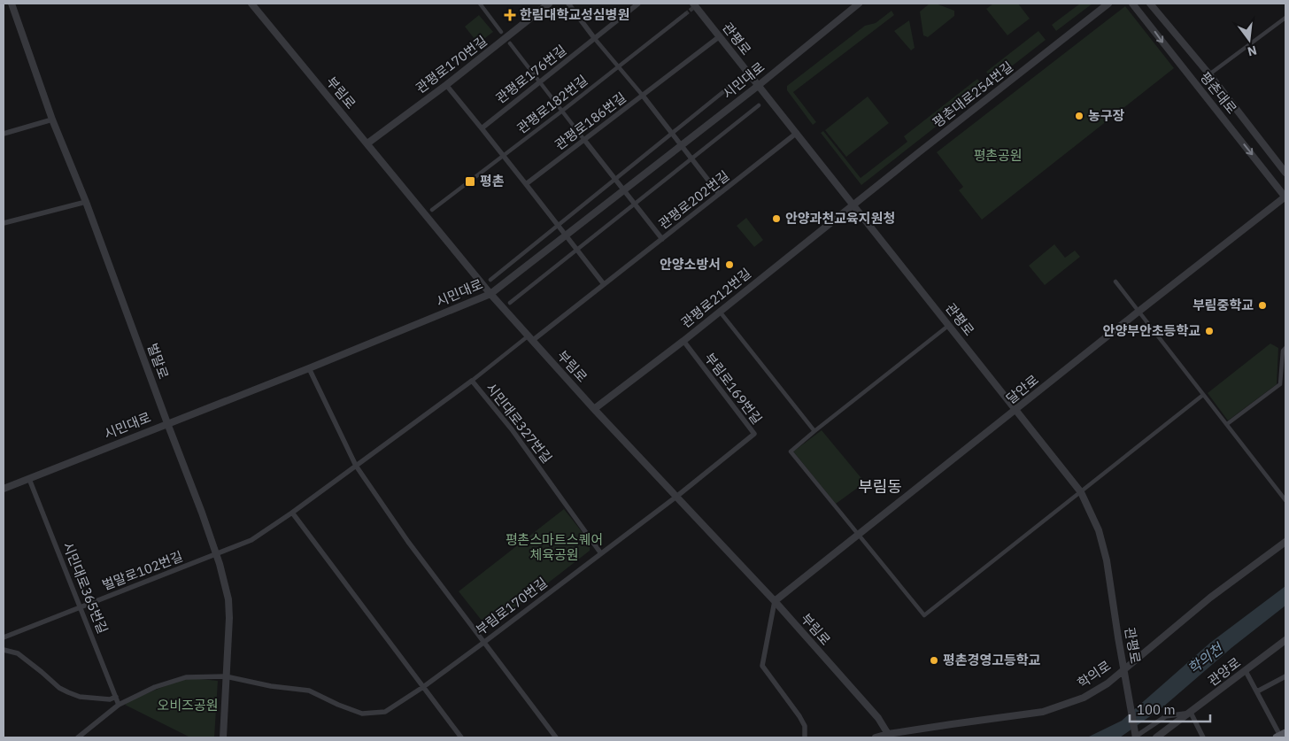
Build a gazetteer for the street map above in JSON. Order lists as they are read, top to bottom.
{
  "streets": {
    "street": [
      "관평로",
      "관평로170번길",
      "관평로176번길",
      "시민대로",
      "부림로",
      "평촌대로",
      "평촌대로254번길",
      "관평로182번길",
      "관평로186번길",
      "관평로202번길",
      "관평로212번길",
      "벌말로",
      "부림로169번길",
      "달안로",
      "시민대로327번길",
      "벌말로102번길",
      "시민대로365번길",
      "부림로170번길",
      "관양로",
      "학의로"
    ]
  },
  "crossings": [
    ["관평로", "시민대로"],
    ["관평로", "평촌대로254번길"],
    ["관평로", "관평로186번길"],
    ["관평로", "관평로202번길"],
    ["관평로", "관평로212번길"],
    ["관평로", "달안로"],
    ["관평로", "학의로"],
    ["관평로170번길", "부림로"],
    ["시민대로", "부림로"],
    ["시민대로", "벌말로"],
    ["시민대로", "시민대로365번길"],
    ["부림로", "관평로202번길"],
    ["부림로", "관평로212번길"],
    ["부림로", "부림로169번길"],
    ["부림로", "달안로"],
    ["부림로", "부림로170번길"],
    ["부림로", "학의로"],
    ["평촌대로", "달안로"],
    ["평촌대로254번길", "관평로212번길"],
    ["관평로212번길", "부림로169번길"],
    ["벌말로", "벌말로102번길"],
    ["벌말로", "부림로170번길"],
    ["부림로169번길", "부림로170번길"],
    ["시민대로327번길", "벌말로102번길"],
    ["시민대로327번길", "부림로170번길"],
    ["벌말로102번길", "시민대로365번길"],
    ["시민대로365번길", "부림로170번길"]
  ],
  "districts": ["부림동"],
  "water": ["학의천"],
  "parks": ["평촌공원", "평촌스마트스퀘어 체육공원", "오비즈공원"],
  "places": {
    "health": ["한림대학교성심병원"],
    "other": [
      "농구장",
      "안양과천교육지원청",
      "안양소방서",
      "부림중학교",
      "안양부안초등학교",
      "평촌경영고등학교"
    ],
    "transit": ["평촌"]
  },
  "scale_bar": "100 m",
  "north": "bottom"
}
